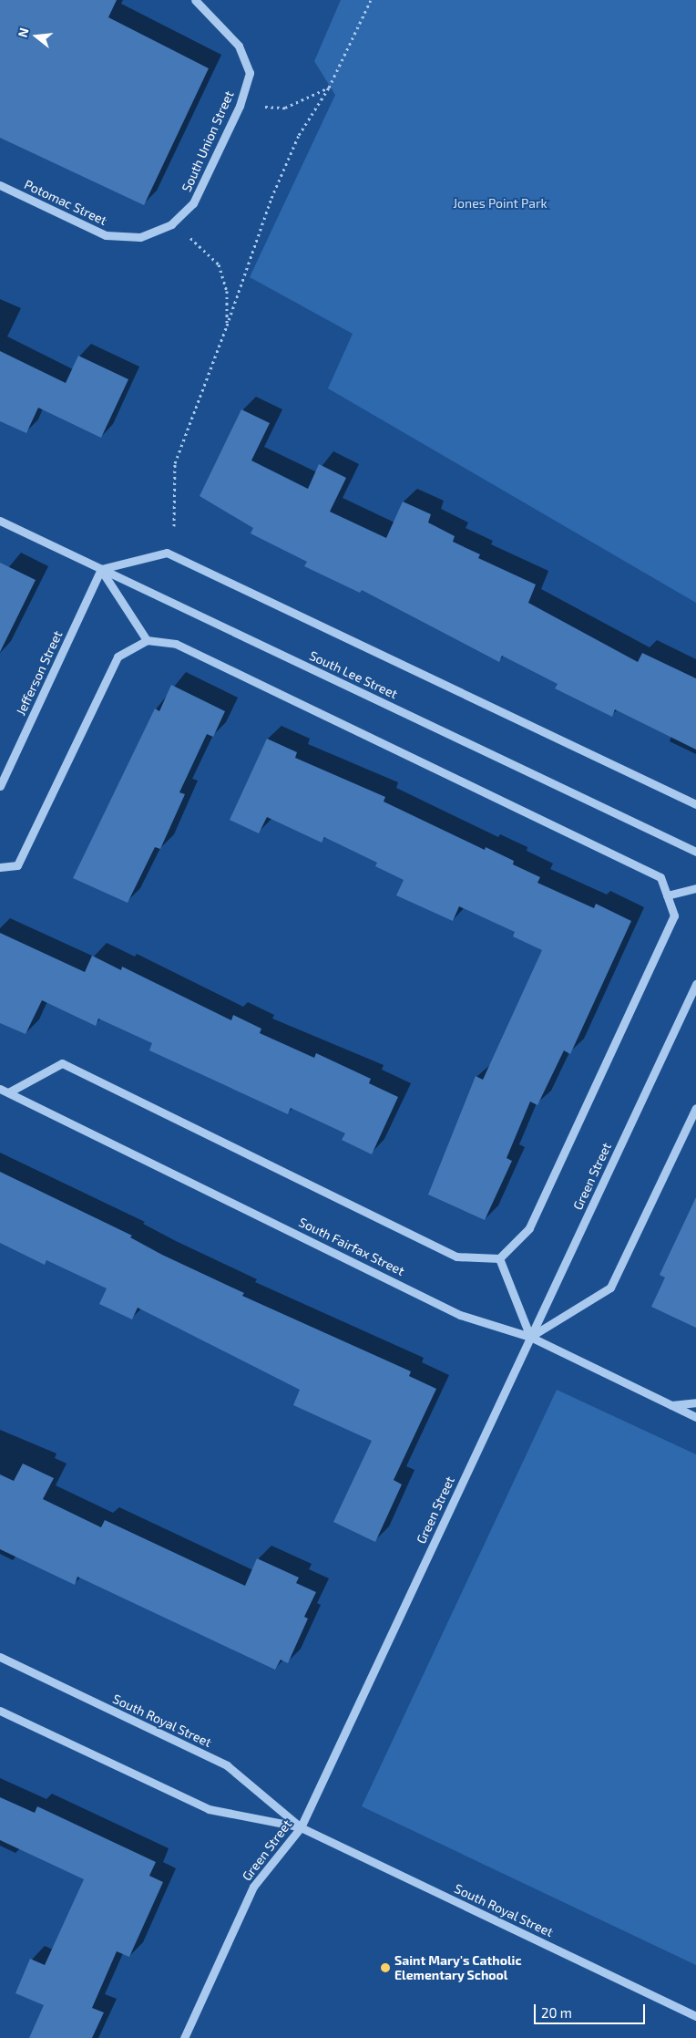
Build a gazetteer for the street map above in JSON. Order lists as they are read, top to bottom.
{
  "streets": {
    "street": [
      "South Union Street",
      "Potomac Street",
      "Jefferson Street",
      "South Lee Street",
      "Green Street",
      "South Fairfax Street",
      "South Royal Street"
    ]
  },
  "crossings": [
    ["South Union Street", "Potomac Street"],
    ["Jefferson Street", "South Lee Street"],
    ["Green Street", "South Fairfax Street"],
    ["Green Street", "South Royal Street"]
  ],
  "parks": ["Jones Point Park"],
  "places": ["Saint Mary's Catholic Elementary School"],
  "scale_bar": "20 m",
  "north": "left"
}
